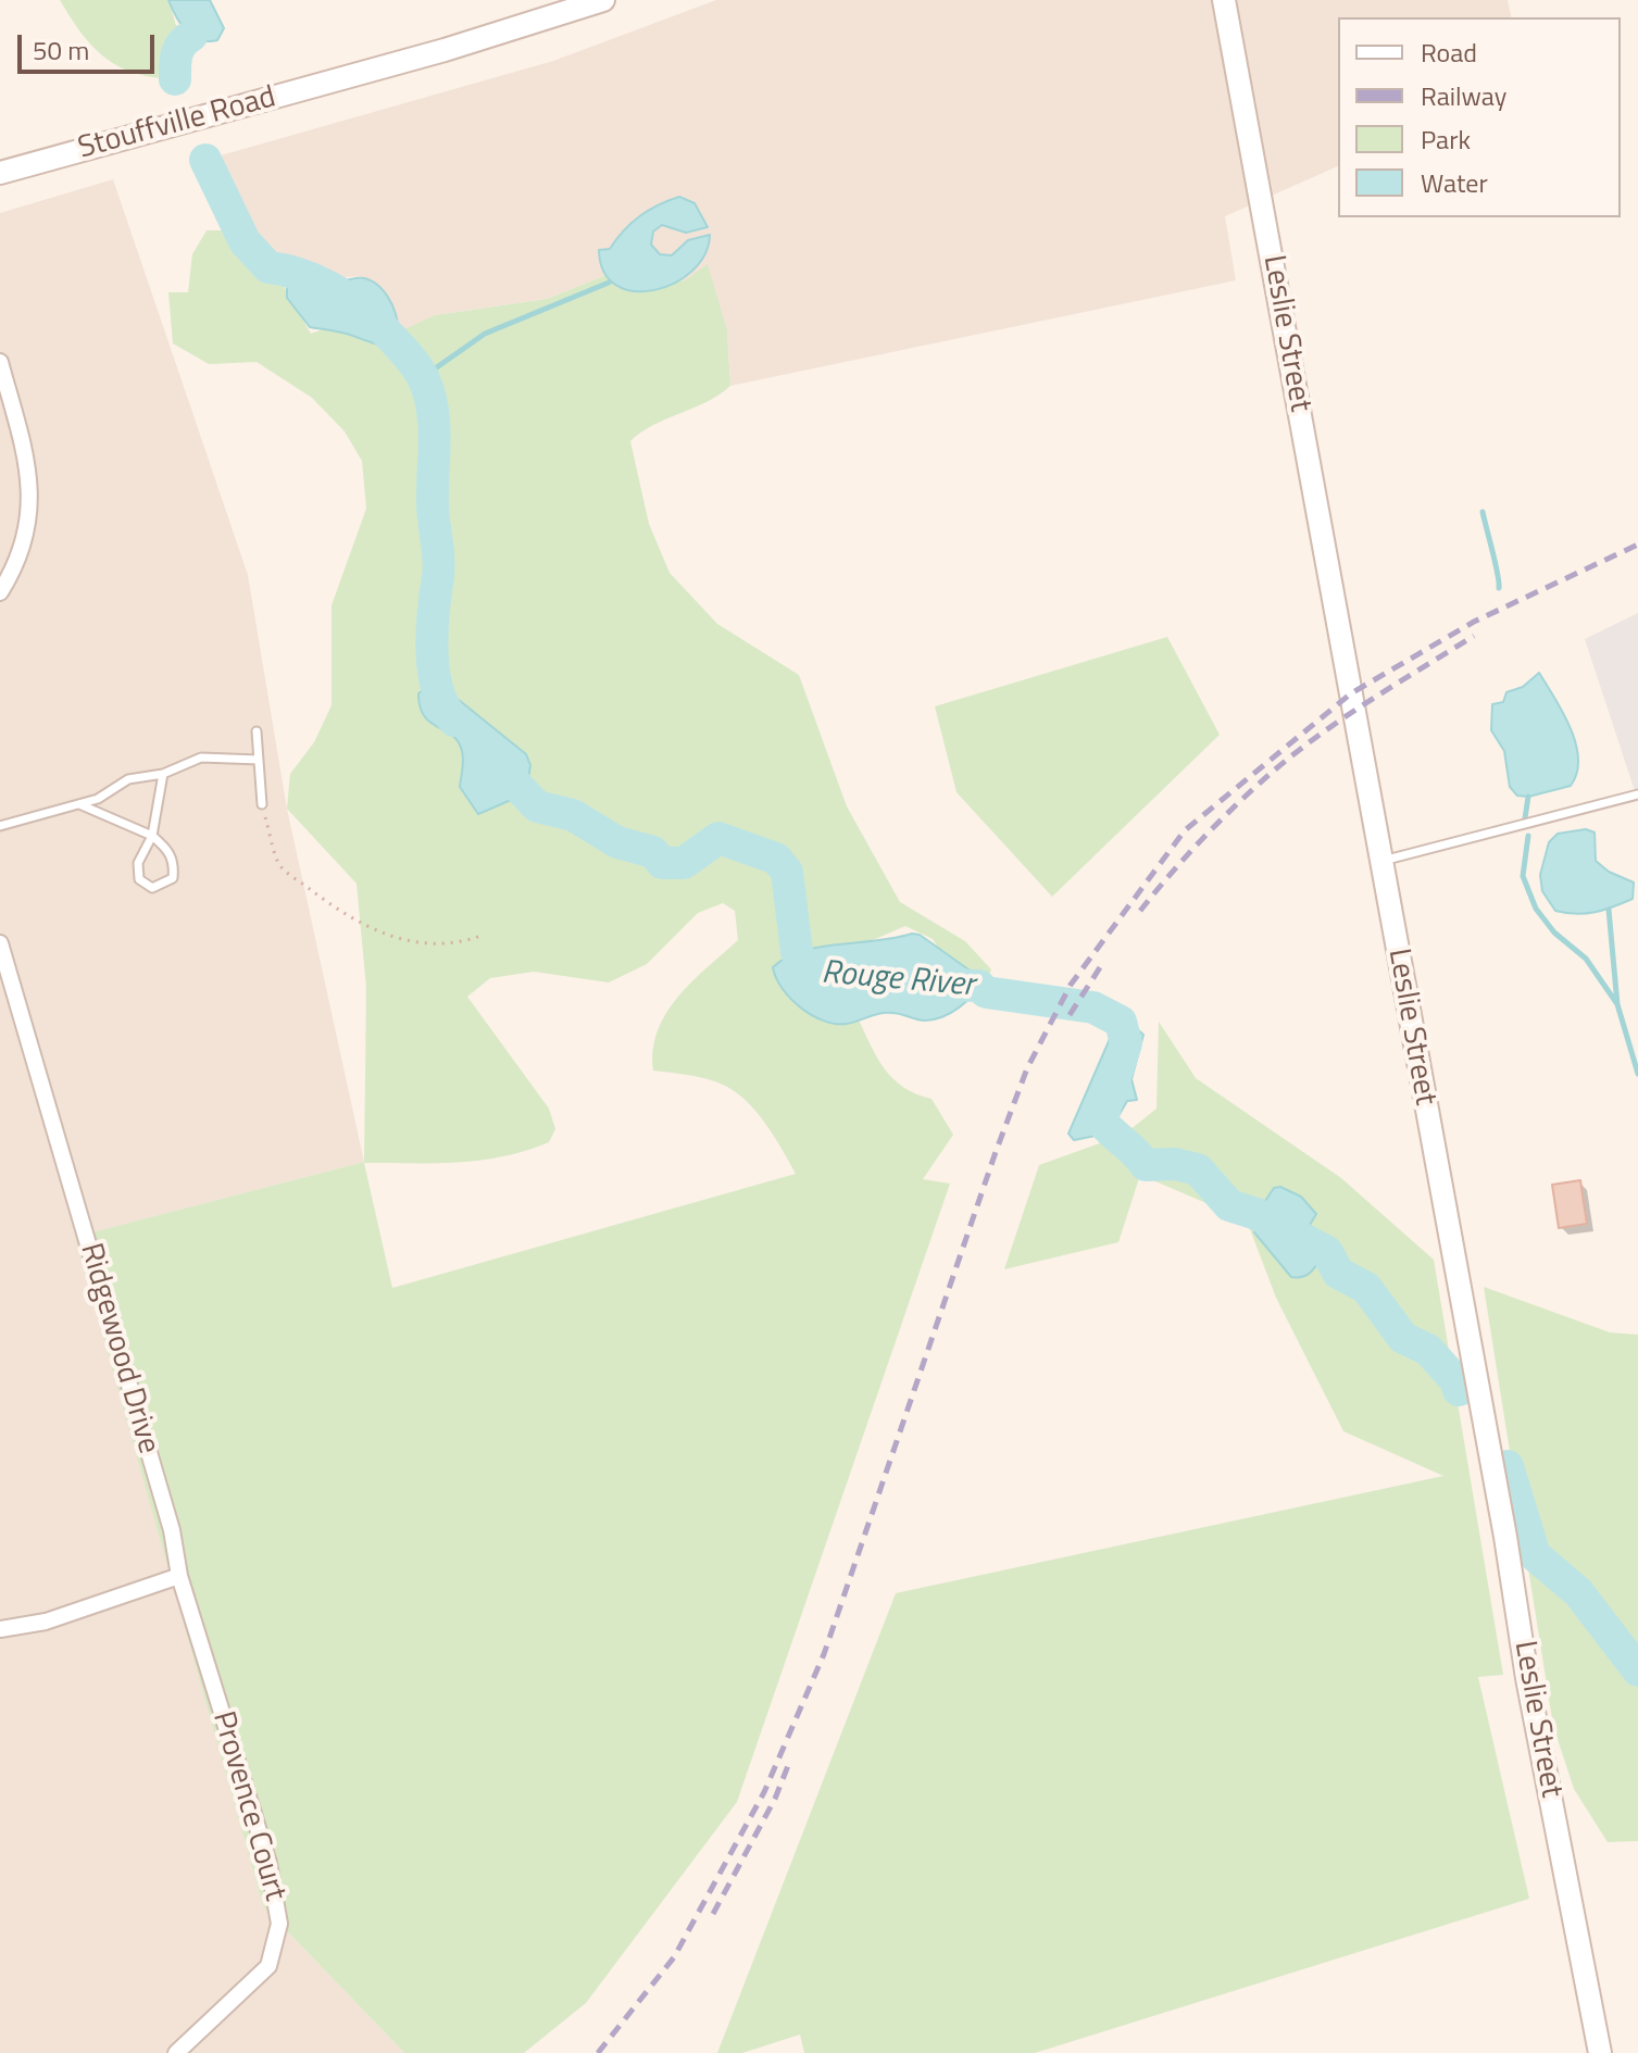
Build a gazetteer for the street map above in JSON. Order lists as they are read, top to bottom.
{
  "streets": {
    "street": [
      "Stouffville Road",
      "Leslie Street",
      "Ridgewood Drive",
      "Provence Court"
    ]
  },
  "crossings": [
    ["Ridgewood Drive", "Provence Court"]
  ],
  "water": ["Rouge River"],
  "legend": [
    "Road",
    "Railway",
    "Park",
    "Water"
  ],
  "scale_bar": "50 m"
}
